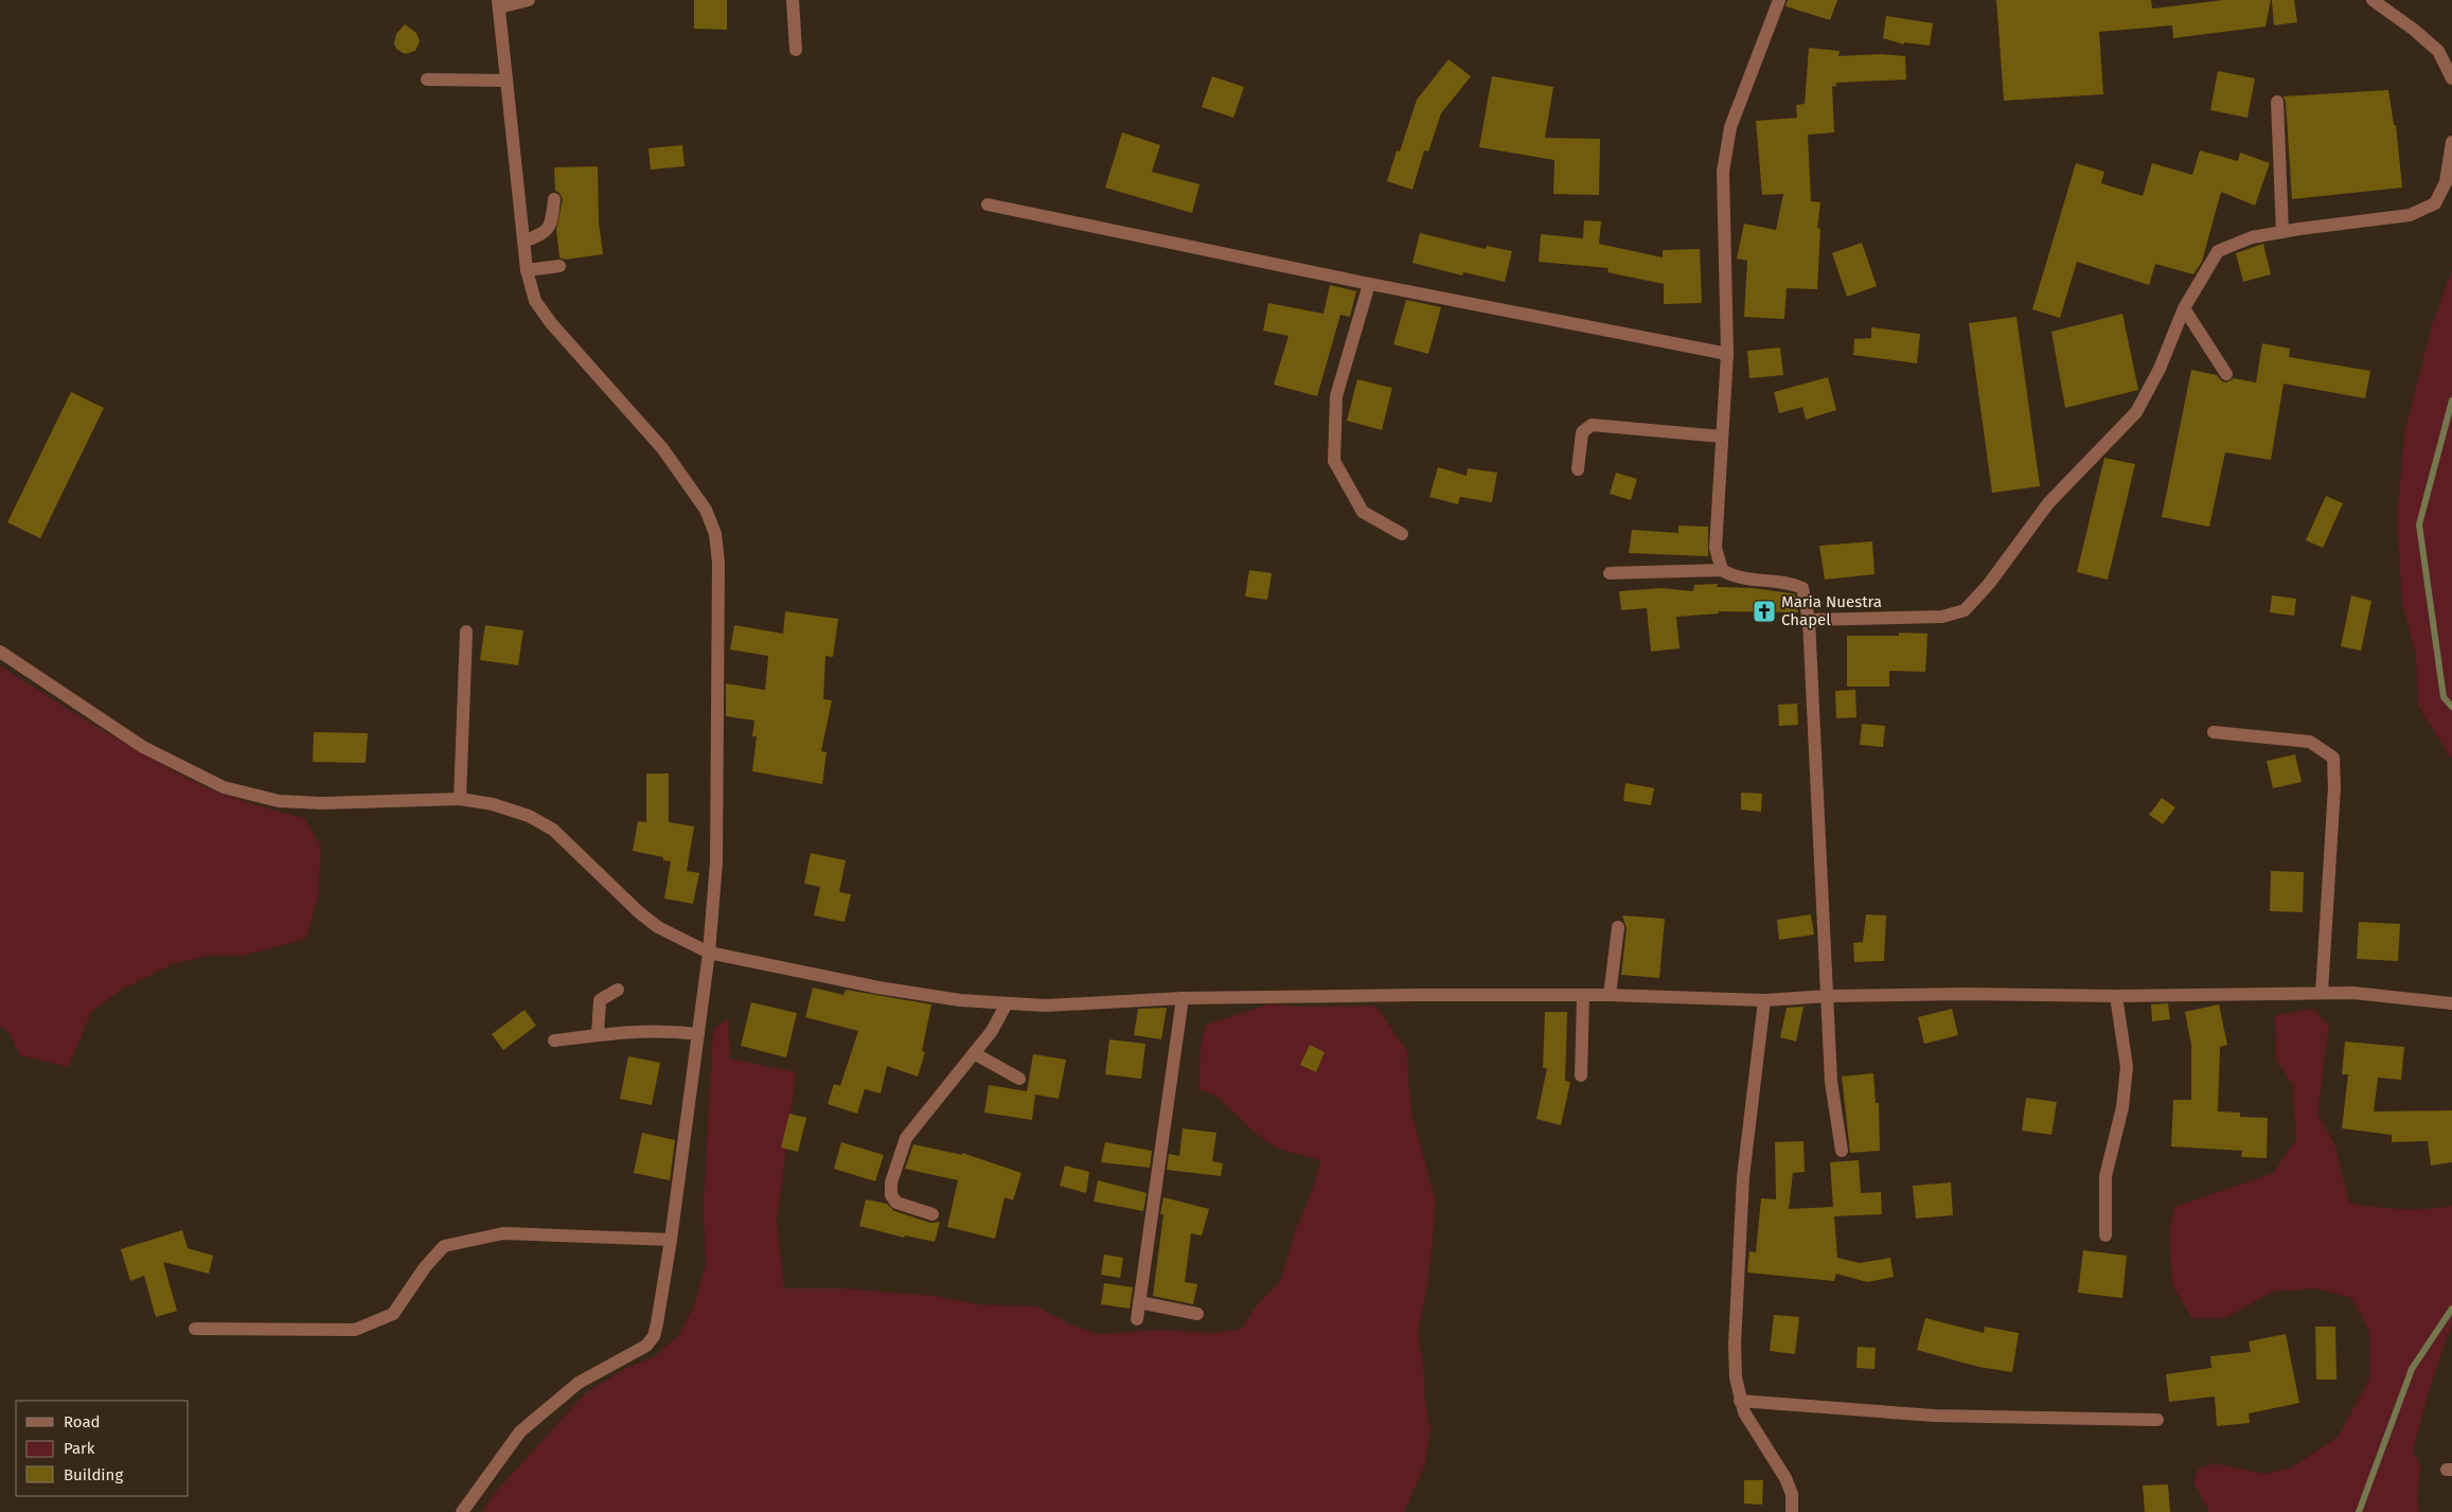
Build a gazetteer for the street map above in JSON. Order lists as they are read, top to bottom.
{
  "places": {
    "church": ["Maria Nuestra Chapel"]
  },
  "legend": ["Road", "Park", "Building"]
}
